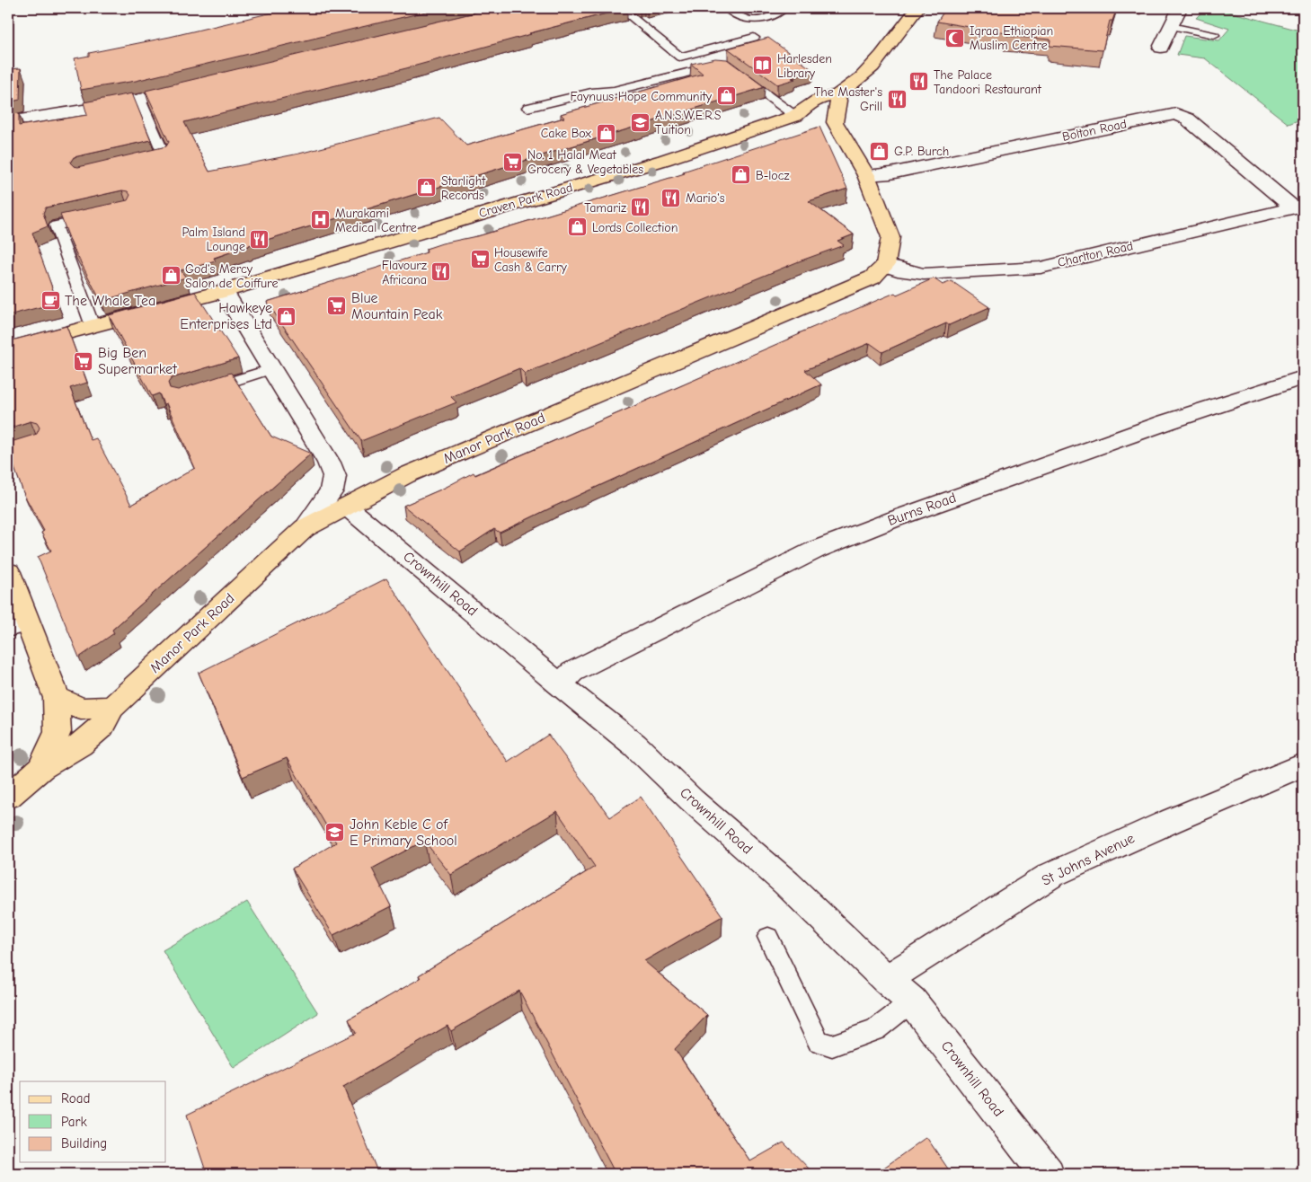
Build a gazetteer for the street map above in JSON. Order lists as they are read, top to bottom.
{
  "streets": {
    "main road": ["Craven Park Road", "Manor Park Road"],
    "street": [
      "Bolton Road",
      "Charlton Road",
      "Burns Road",
      "Crownhill Road",
      "St Johns Avenue"
    ]
  },
  "crossings": [
    ["Bolton Road", "Charlton Road"],
    ["Charlton Road", "Manor Park Road"],
    ["Manor Park Road", "Crownhill Road"],
    ["Burns Road", "Crownhill Road"],
    ["Crownhill Road", "St Johns Avenue"]
  ],
  "places": {
    "mosque": ["Iqraa Ethiopian Muslim Centre"],
    "library": ["Harlesden Library"],
    "restaurant": [
      "The Palace Tandoori Restaurant",
      "The Master's Grill",
      "Mario's",
      "Tamariz",
      "Palm Island Lounge",
      "Flavourz Africana"
    ],
    "shop": [
      "Faynuus Hope Community",
      "Cake Box",
      "G.P. Burch",
      "B-locz",
      "Starlight Records",
      "Lords Collection",
      "God's Mercy Salon de Coiffure",
      "Hawkeye Enterprises Ltd"
    ],
    "school or university": ["A.N.S.W.E.R.S Tuition", "John Keble C of E Primary School"],
    "supermarket": [
      "No. 1 Halal Meat Grocery & Vegetables",
      "Housewife Cash & Carry",
      "Blue Mountain Peak",
      "Big Ben Supermarket"
    ],
    "hospital": ["Murakami Medical Centre"],
    "cafe": ["The Whale Tea"]
  },
  "legend": ["Road", "Park", "Building"]
}
